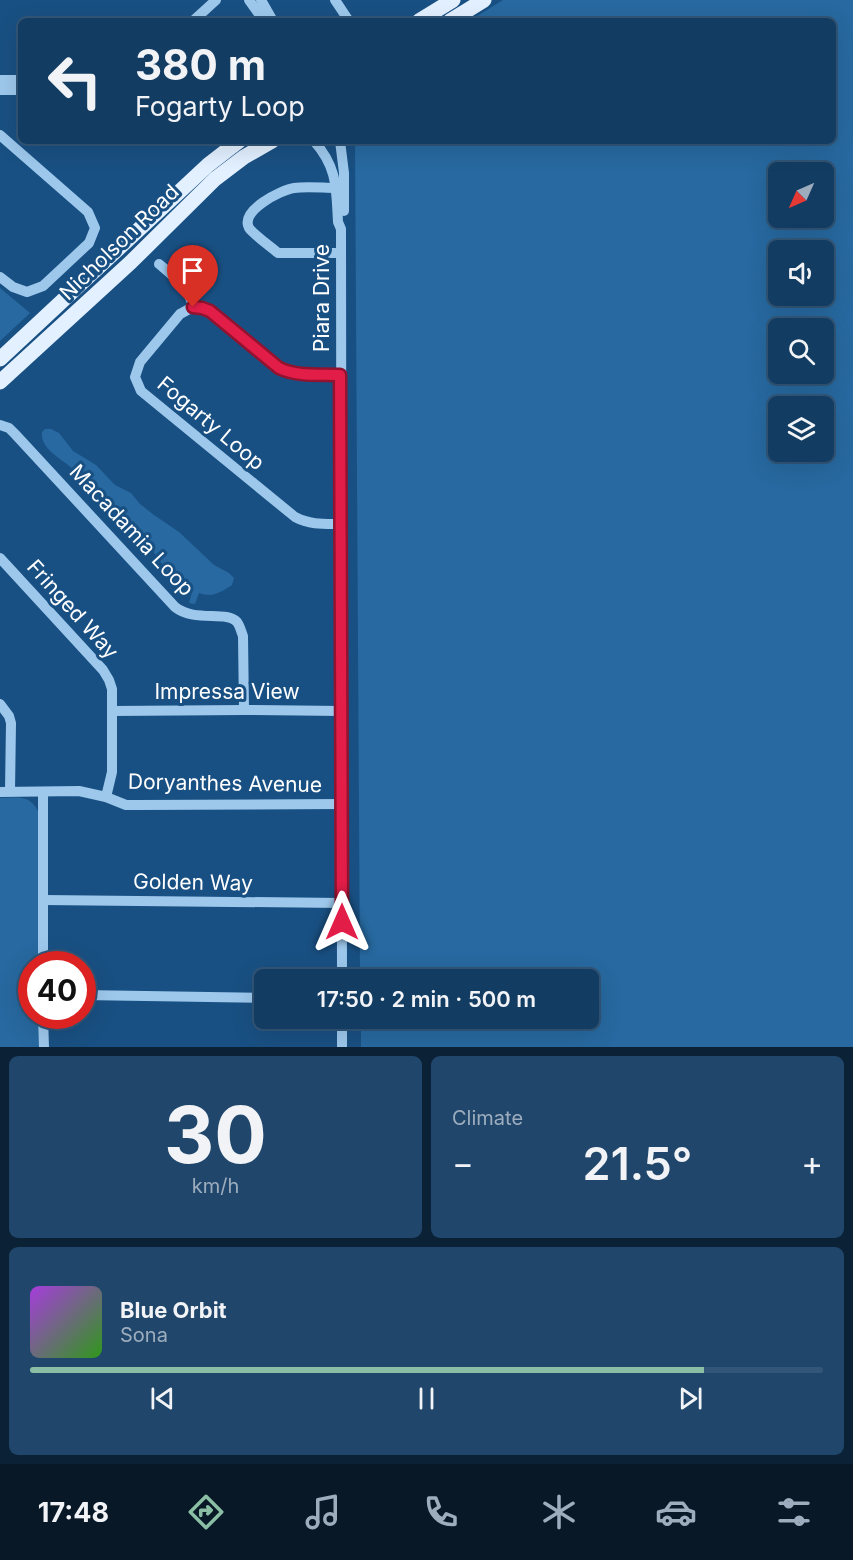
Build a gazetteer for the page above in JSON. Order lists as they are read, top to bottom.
{
  "streets": {
    "main road": ["Nicholson Road"],
    "street": [
      "Piara Drive",
      "Fogarty Loop",
      "Macadamia Loop",
      "Fringed Way",
      "Impressa View",
      "Doryanthes Avenue",
      "Golden Way"
    ]
  },
  "crossings": [
    ["Piara Drive", "Fogarty Loop"],
    ["Piara Drive", "Impressa View"],
    ["Piara Drive", "Doryanthes Avenue"],
    ["Piara Drive", "Golden Way"],
    ["Macadamia Loop", "Impressa View"],
    ["Fringed Way", "Impressa View"],
    ["Fringed Way", "Doryanthes Avenue"]
  ],
  "north": "bottom left",
  "page": {
    "turn": ["380 m", "Fogarty Loop"],
    "limit": "40",
    "trip": "17:50 · 2 min · 500 m",
    "tile": [
      ["30", "km/h"],
      "Climate"
    ],
    "heat": ["−", "21.5°", "+"],
    "song": ["Blue Orbit", "Sona"],
    "tabs": "17:48"
  }
}
